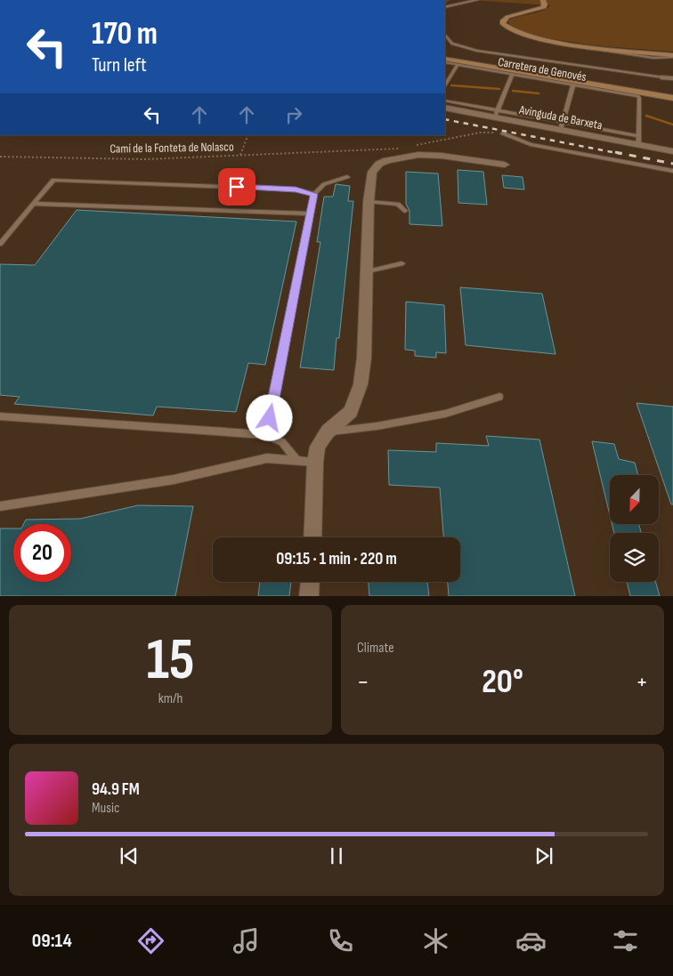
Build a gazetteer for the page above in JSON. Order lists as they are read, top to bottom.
{
  "streets": {
    "street": ["Avinguda de Barxeta"],
    "lane": ["Carretera de Genovés"],
    "path": ["Camí de la Fonteta de Nolasco"]
  },
  "crossings": [
    ["Carretera de Genovés", "Avinguda de Barxeta"]
  ],
  "north": "bottom",
  "page": {
    "turn": ["170 m", "Turn left"],
    "limit": "20",
    "trip": "09:15 · 1 min · 220 m",
    "tile": [
      ["15", "km/h"],
      "Climate"
    ],
    "heat": ["−", "20°", "+"],
    "song": ["94.9 FM", "Music"],
    "tabs": "09:14"
  }
}
